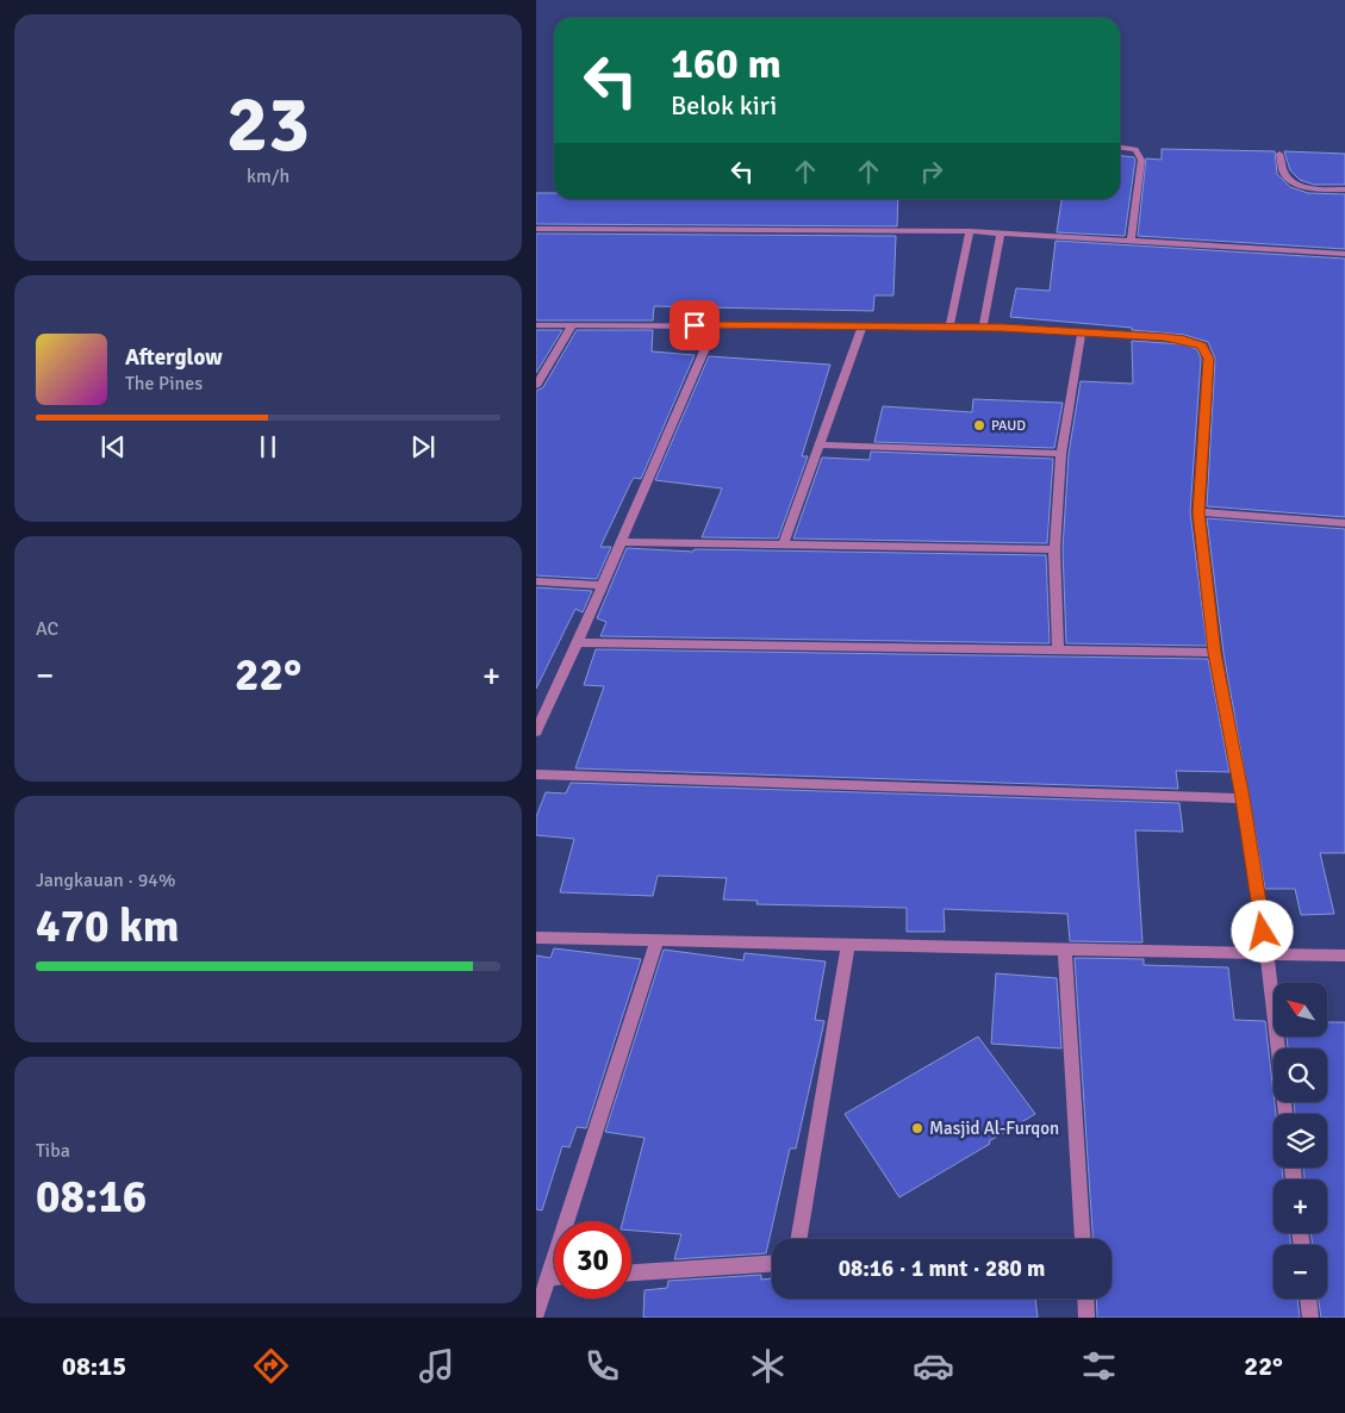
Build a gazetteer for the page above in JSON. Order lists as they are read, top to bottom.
{
  "places": ["PAUD", "Masjid Al-Furqon"],
  "north": "top left",
  "page": {
    "tile": [
      ["23", "km/h"],
      "AC",
      ["Jangkauan · 94%", "470 km"],
      ["Tiba", "08:16"]
    ],
    "turn": ["160 m", "Belok kiri"],
    "song": ["Afterglow", "The Pines"],
    "heat": ["−", "22°", "+"],
    "map_buttons": ["+", "−"],
    "limit": "30",
    "trip": "08:16 · 1 mnt · 280 m",
    "tabs": ["08:15", "22°"]
  }
}
